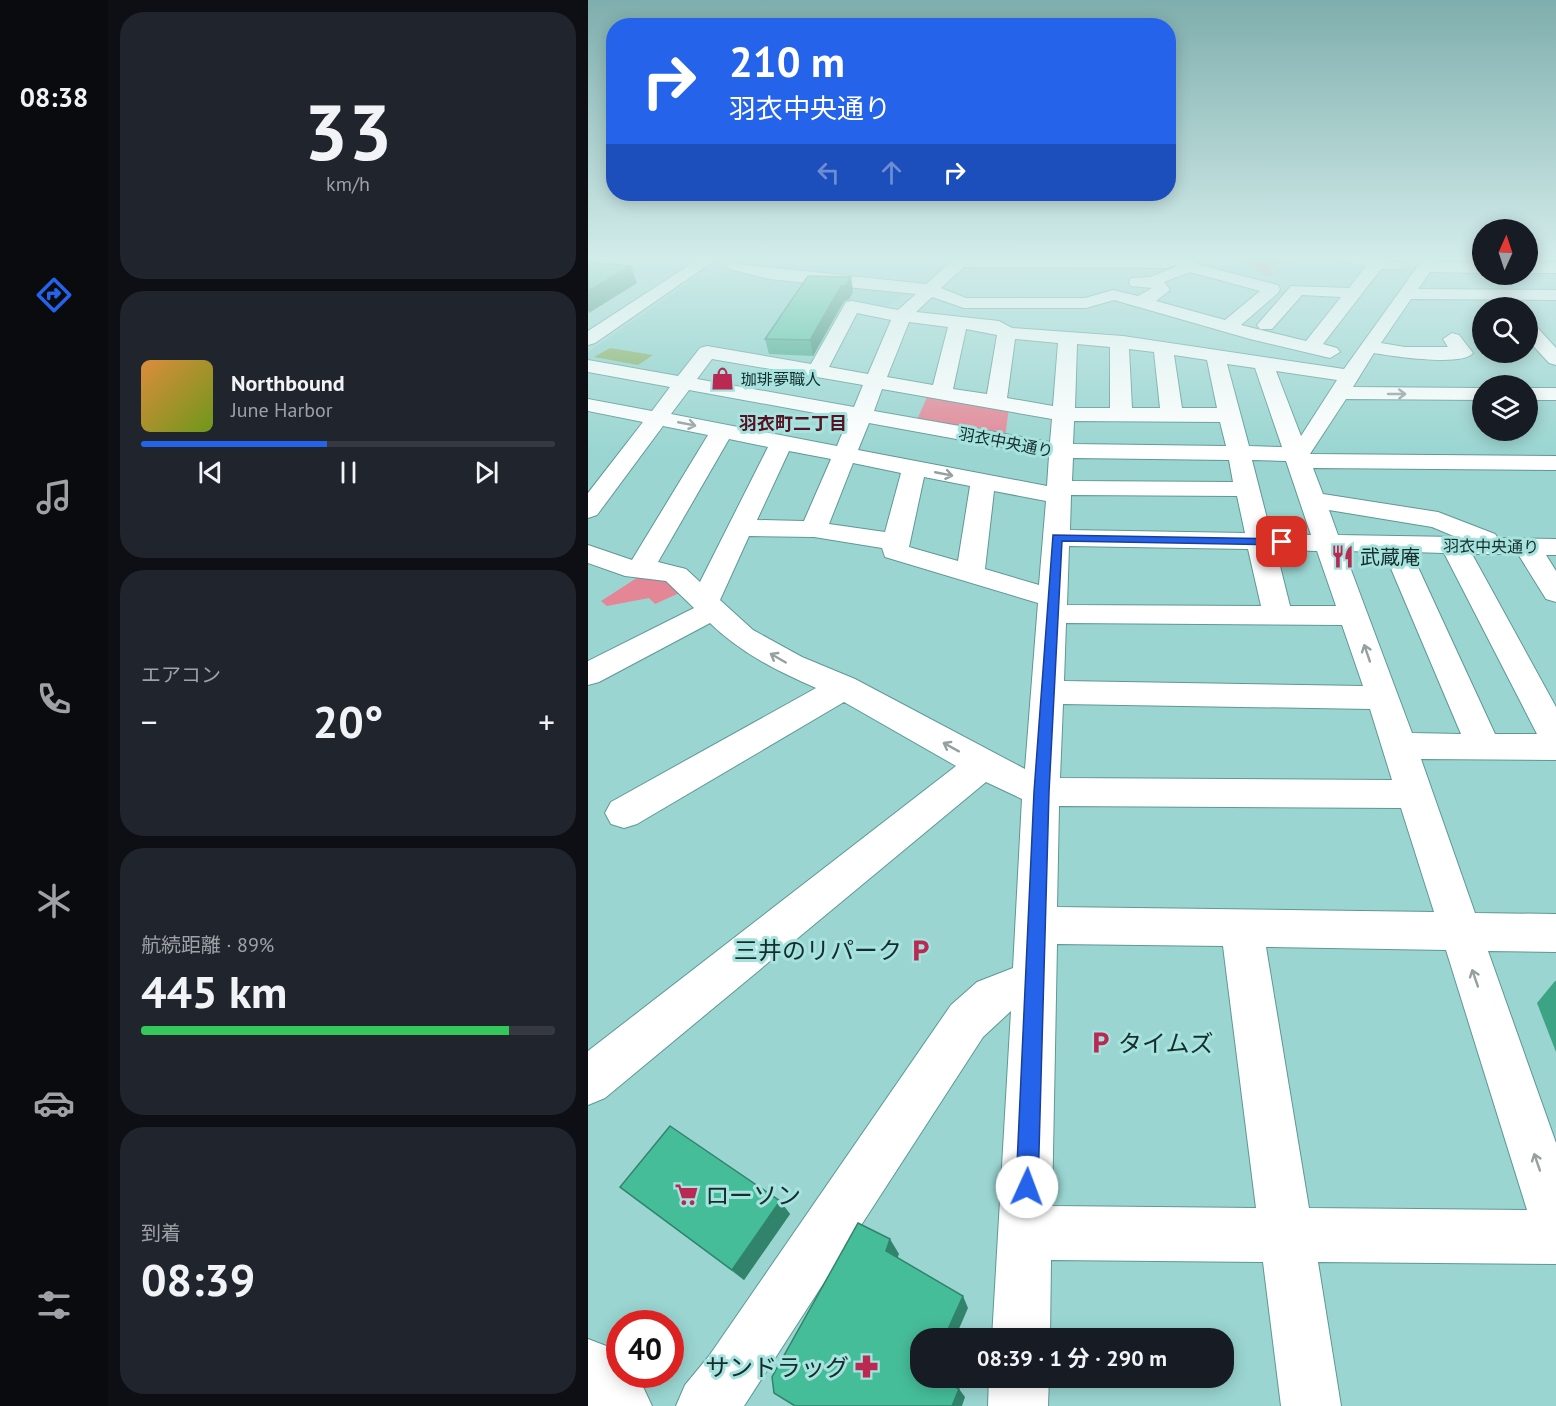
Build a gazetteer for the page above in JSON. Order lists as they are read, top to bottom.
{
  "streets": {
    "street": ["羽衣中央通り"]
  },
  "districts": ["羽衣町二丁目"],
  "places": {
    "shop": ["珈琲夢職人"],
    "restaurant": ["武蔵庵"],
    "parking": ["三井のリパーク", "タイムズ"],
    "supermarket": ["ローソン"],
    "pharmacy": ["サンドラッグ"]
  },
  "north": "top",
  "page": {
    "tabs": "08:38",
    "tile": [
      ["33", "km/h"],
      "エアコン",
      ["航続距離 · 89%", "445 km"],
      ["到着", "08:39"]
    ],
    "turn": ["210 m", "羽衣中央通り"],
    "song": ["Northbound", "June Harbor"],
    "heat": ["−", "20°", "+"],
    "limit": "40",
    "trip": "08:39 · 1 分 · 290 m"
  }
}
